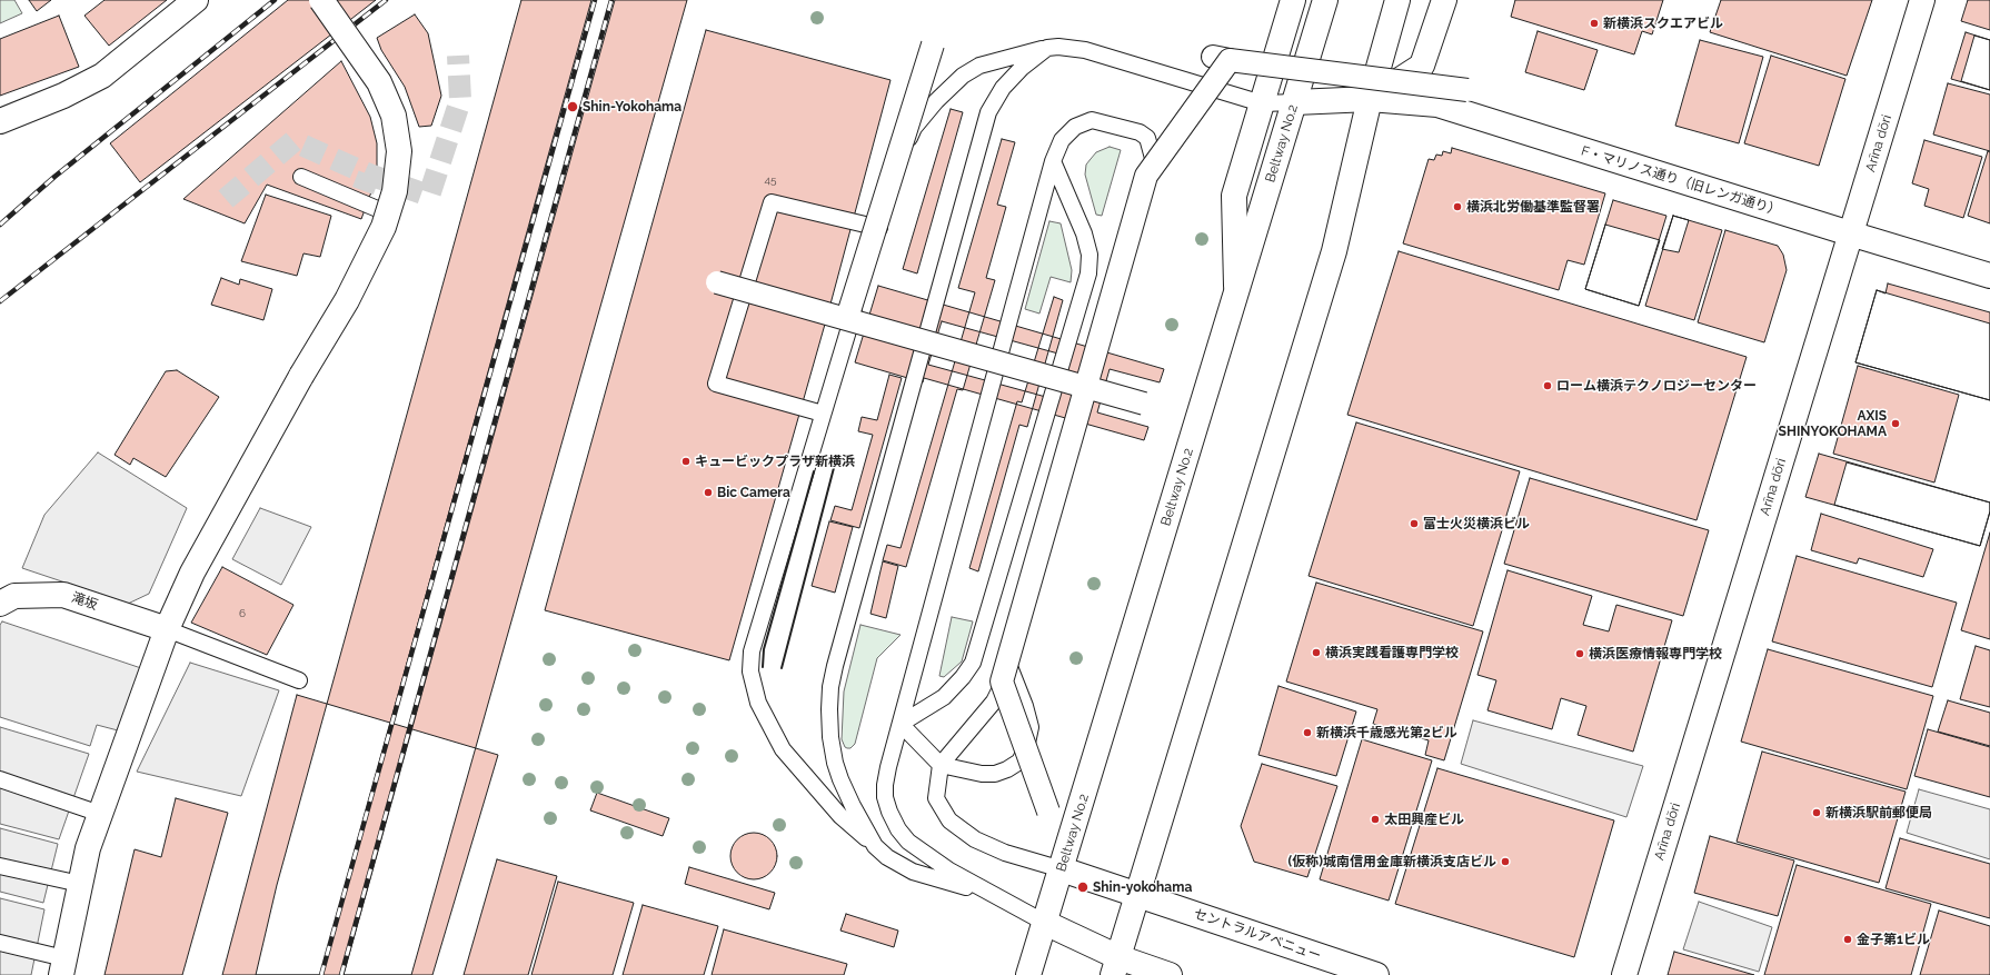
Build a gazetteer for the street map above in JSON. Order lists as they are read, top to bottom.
{
  "streets": {
    "street": [
      "Beltway No.2",
      "Arīna dōri",
      "F・マリノス通り（旧レンガ通り）",
      "滝坂",
      "セントラルアベニュー"
    ]
  },
  "crossings": [
    ["Beltway No.2", "F・マリノス通り（旧レンガ通り）"],
    ["Beltway No.2", "セントラルアベニュー"],
    ["Arīna dōri", "F・マリノス通り（旧レンガ通り）"]
  ],
  "places": [
    "新横浜スクエアビル",
    "Shin-Yokohama",
    "横浜北労働基準監督署",
    "ローム横浜テクノロジーセンター",
    "AXIS SHINYOKOHAMA",
    "キュービックプラザ新横浜",
    "Bic Camera",
    "富士火災横浜ビル",
    "横浜実践看護専門学校",
    "横浜医療情報専門学校",
    "新横浜千歳感光第2ビル",
    "新横浜駅前郵便局",
    "太田興産ビル",
    "(仮称)城南信用金庫新横浜支店ビル",
    "Shin-yokohama",
    "金子第1ビル"
  ],
  "house_numbers": ["45", "6"]
}
